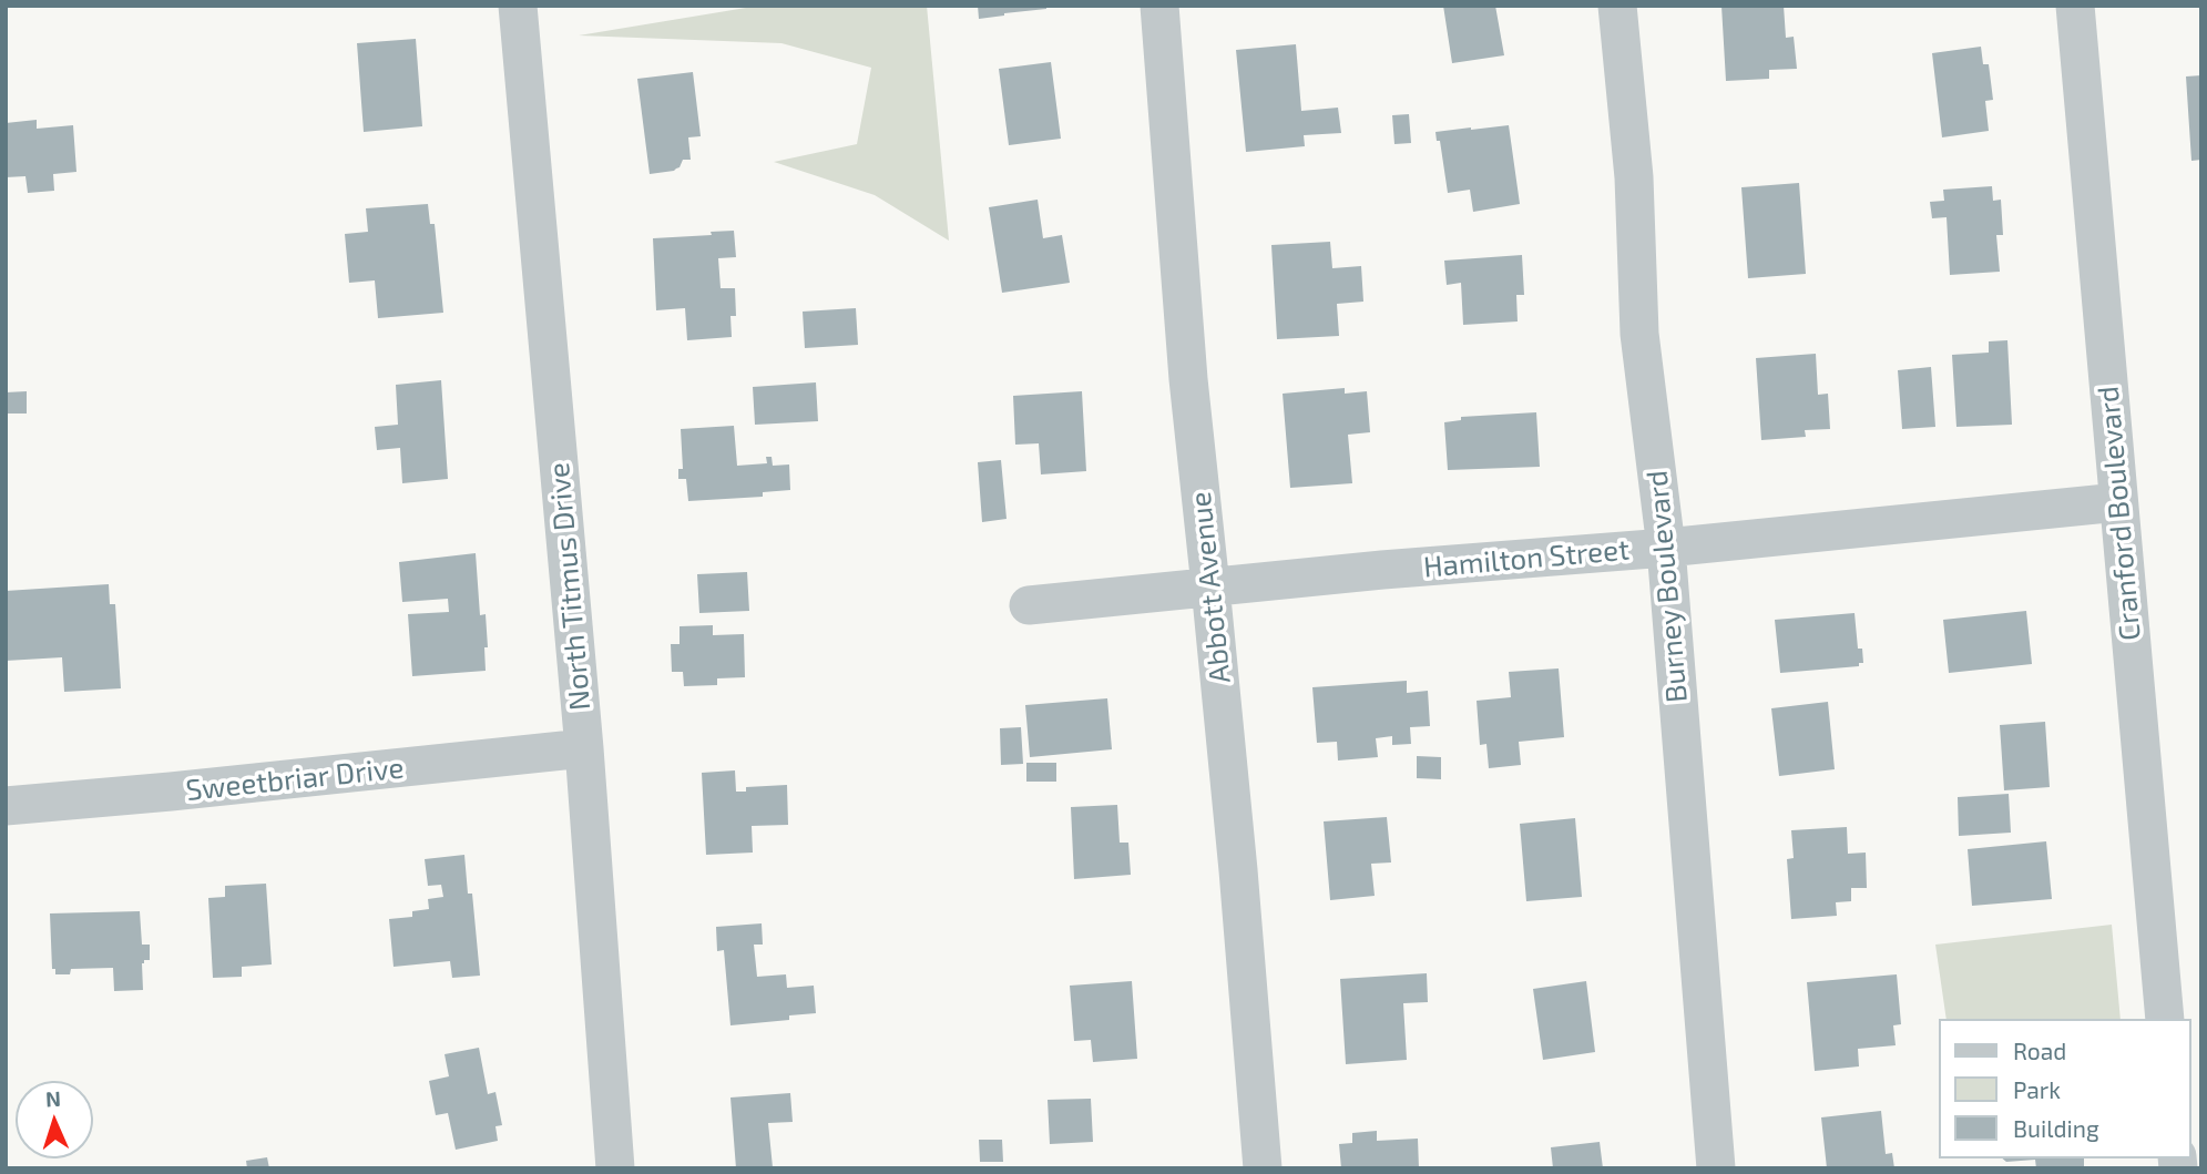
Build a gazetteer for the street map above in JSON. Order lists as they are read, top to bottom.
{
  "streets": {
    "street": [
      "Cranford Boulevard",
      "Hamilton Street",
      "North Titmus Drive",
      "Burney Boulevard",
      "Abbott Avenue",
      "Sweetbriar Drive"
    ]
  },
  "crossings": [
    ["Cranford Boulevard", "Hamilton Street"],
    ["Hamilton Street", "Burney Boulevard"],
    ["Hamilton Street", "Abbott Avenue"],
    ["North Titmus Drive", "Sweetbriar Drive"]
  ],
  "legend": ["Road", "Park", "Building"],
  "north": "top"
}
